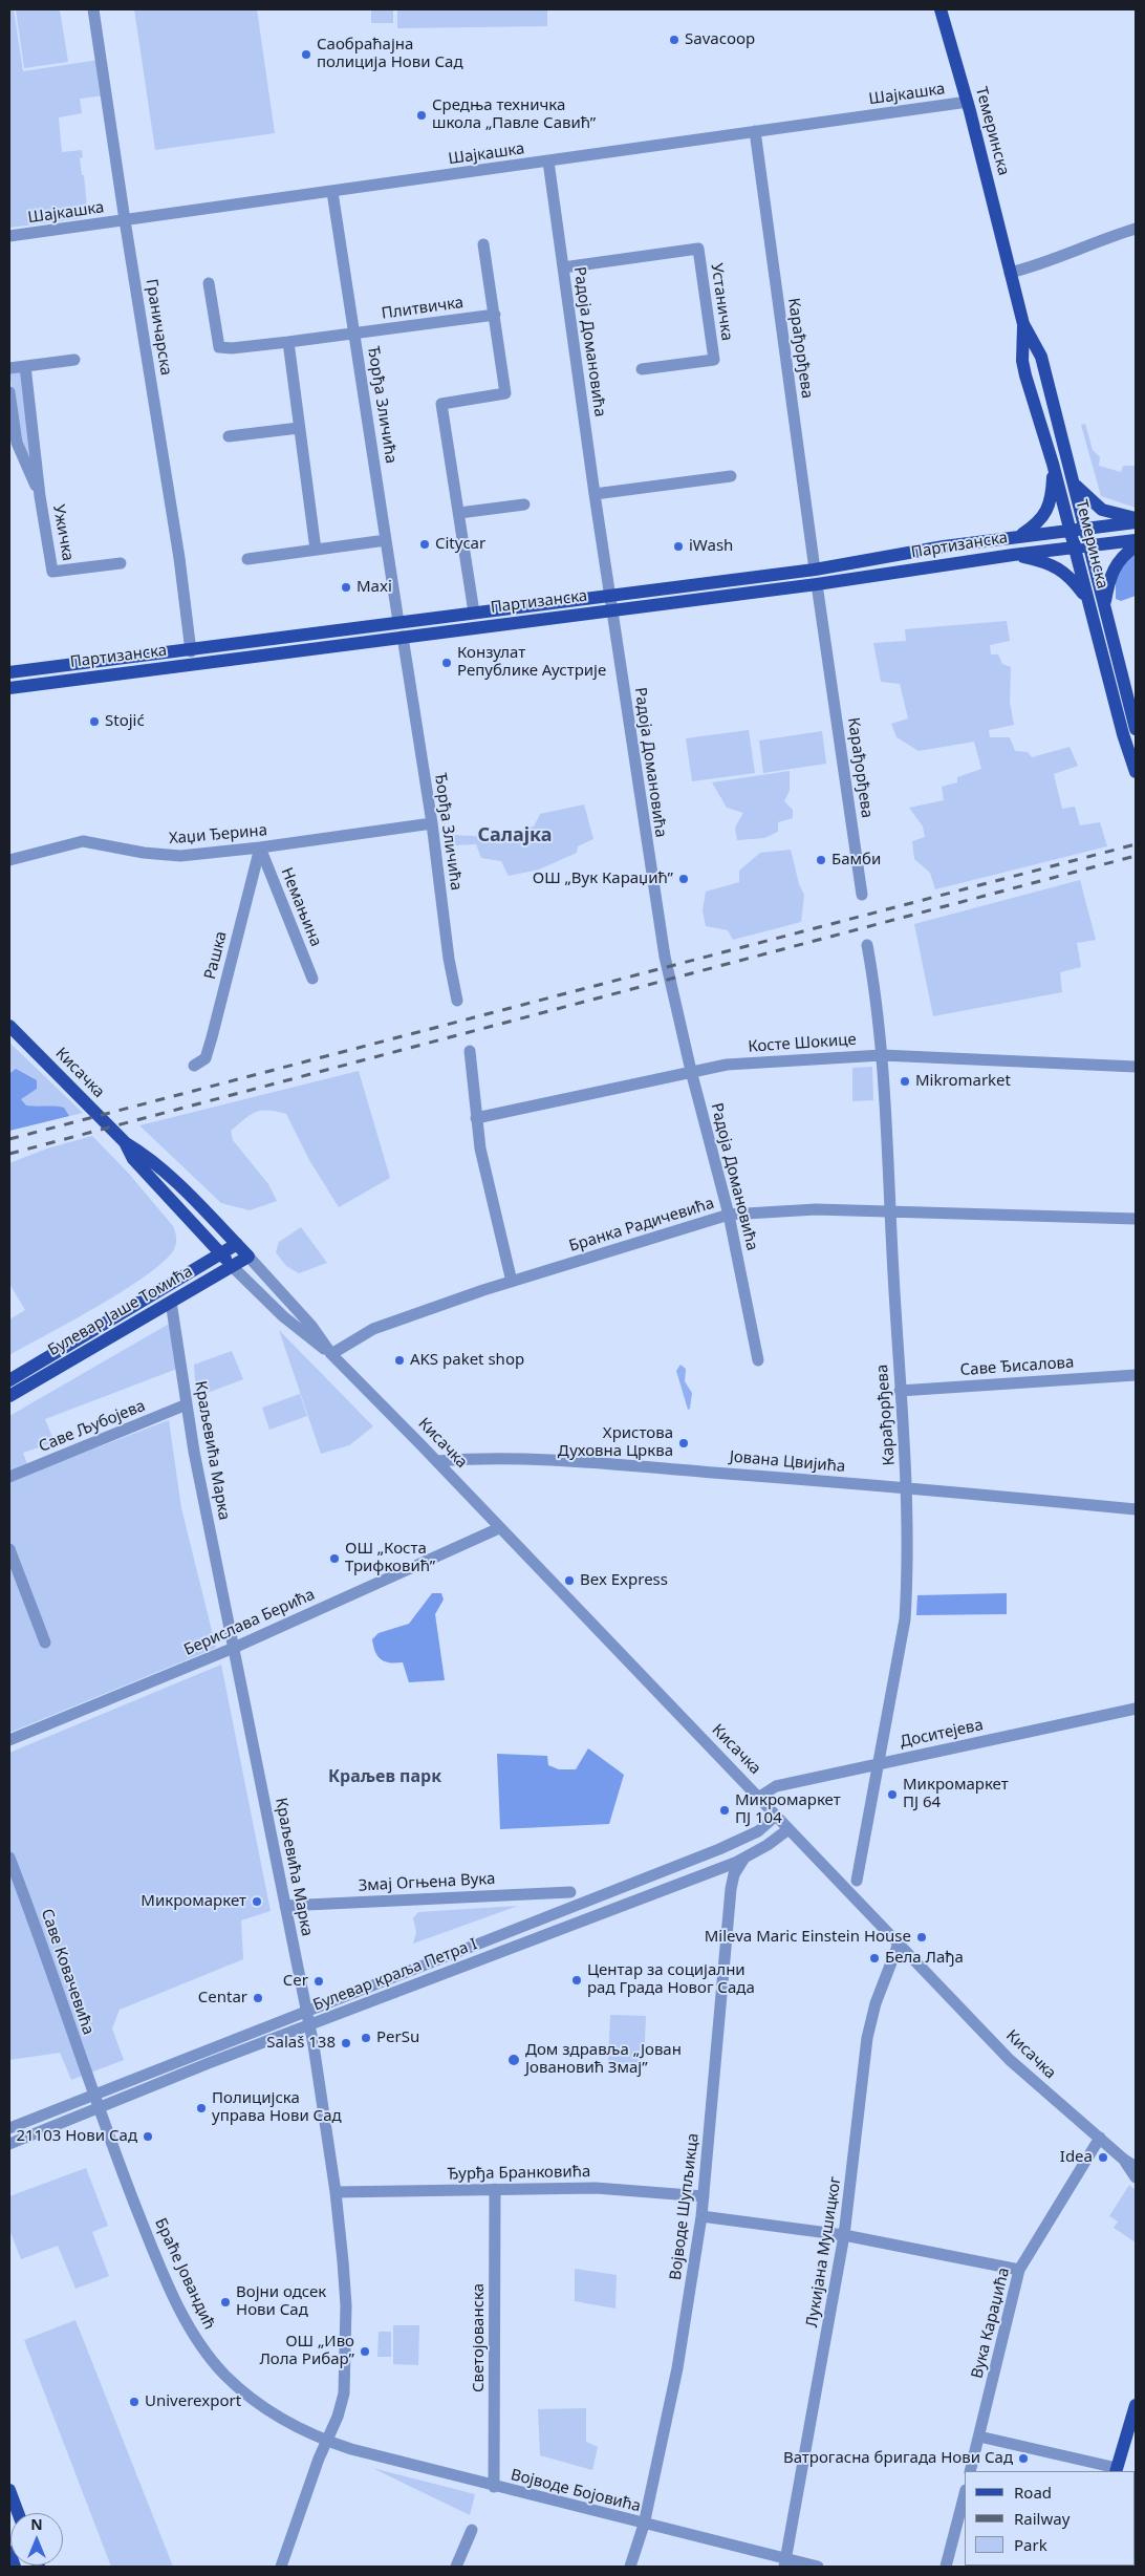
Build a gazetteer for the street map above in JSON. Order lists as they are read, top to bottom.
{
  "streets": {
    "main road": [
      "Темеринска",
      "Партизанска",
      "Кисачка",
      "Булевар Јаше Томића"
    ],
    "street": [
      "Шајкашка",
      "Устаничка",
      "Плитвичка",
      "Граничарска",
      "Радоја Домановића",
      "Карађорђева",
      "Ђорђа Зличића",
      "Ужичка",
      "Хаџи Ђерина",
      "Немањина",
      "Рашка",
      "Косте Шокице",
      "Бранка Радичевића",
      "Саве Ђисалова",
      "Саве Љубојева",
      "Краљевића Марка",
      "Јована Цвијића",
      "Берислава Берића",
      "Доситејева",
      "Змај Огњена Вука",
      "Саве Ковачевића",
      "Булевар краља Петра I",
      "Ђурђа Бранковића",
      "Војводе Шупљикца",
      "Лукијана Мушицког",
      "Браће Јовандић",
      "Вука Караџића",
      "Светојованска",
      "Војводе Бојовића"
    ]
  },
  "crossings": [
    ["Шајкашка", "Темеринска"],
    ["Шајкашка", "Граничарска"],
    ["Шајкашка", "Радоја Домановића"],
    ["Шајкашка", "Карађорђева"],
    ["Шајкашка", "Ђорђа Зличића"],
    ["Темеринска", "Партизанска"],
    ["Устаничка", "Радоја Домановића"],
    ["Плитвичка", "Ђорђа Зличића"],
    ["Граничарска", "Партизанска"],
    ["Радоја Домановића", "Партизанска"],
    ["Радоја Домановића", "Косте Шокице"],
    ["Радоја Домановића", "Бранка Радичевића"],
    ["Карађорђева", "Партизанска"],
    ["Карађорђева", "Косте Шокице"],
    ["Карађорђева", "Бранка Радичевића"],
    ["Карађорђева", "Саве Ђисалова"],
    ["Карађорђева", "Јована Цвијића"],
    ["Карађорђева", "Доситејева"],
    ["Ђорђа Зличића", "Партизанска"],
    ["Ђорђа Зличића", "Хаџи Ђерина"],
    ["Хаџи Ђерина", "Немањина"],
    ["Хаџи Ђерина", "Рашка"],
    ["Немањина", "Рашка"],
    ["Кисачка", "Бранка Радичевића"],
    ["Кисачка", "Булевар Јаше Томића"],
    ["Кисачка", "Јована Цвијића"],
    ["Кисачка", "Берислава Берића"],
    ["Кисачка", "Доситејева"],
    ["Кисачка", "Булевар краља Петра I"],
    ["Кисачка", "Лукијана Мушицког"],
    ["Кисачка", "Вука Караџића"],
    ["Булевар Јаше Томића", "Краљевића Марка"],
    ["Саве Љубојева", "Краљевића Марка"],
    ["Краљевића Марка", "Берислава Берића"],
    ["Краљевића Марка", "Змај Огњена Вука"],
    ["Краљевића Марка", "Булевар краља Петра I"],
    ["Краљевића Марка", "Ђурђа Бранковића"],
    ["Краљевића Марка", "Браће Јовандић"],
    ["Краљевића Марка", "Војводе Бојовића"],
    ["Саве Ковачевића", "Булевар краља Петра I"],
    ["Саве Ковачевића", "Браће Јовандић"],
    ["Булевар краља Петра I", "Војводе Шупљикца"],
    ["Булевар краља Петра I", "Браће Јовандић"],
    ["Ђурђа Бранковића", "Војводе Шупљикца"],
    ["Ђурђа Бранковића", "Светојованска"],
    ["Војводе Шупљикца", "Војводе Бојовића"],
    ["Лукијана Мушицког", "Војводе Бојовића"],
    ["Браће Јовандић", "Војводе Бојовића"],
    ["Светојованска", "Војводе Бојовића"]
  ],
  "districts": ["Салајка", "Краљев парк"],
  "places": [
    "Savacoop",
    "Саобраћајна полиција Нови Сад",
    "Средња техничка школа „Павле Савић”",
    "Citycar",
    "iWash",
    "Maxi",
    "Конзулат Републике Аустрије",
    "Stojić",
    "Бамби",
    "ОШ „Вук Караџић”",
    "Mikromarket",
    "AKS paket shop",
    "Христова Духовна Црква",
    "ОШ „Коста Трифковић”",
    "Bex Express",
    "Микромаркет ПЈ 64",
    "Микромаркет ПЈ 104",
    "Микромаркет",
    "Mileva Maric Einstein House",
    "Бела Лађа",
    "Центар за социјални рад Града Новог Сада",
    "Cer",
    "Centar",
    "PerSu",
    "Salaš 138",
    "Дом здравља „Јован Јовановић Змај”",
    "Полицијска управа Нови Сад",
    "21103 Нови Сад",
    "Idea",
    "Војни одсек Нови Сад",
    "ОШ „Иво Лола Рибар”",
    "Univerexport",
    "Ватрогасна бригада Нови Сад"
  ],
  "legend": ["Road", "Railway", "Park"],
  "north": "top"
}
